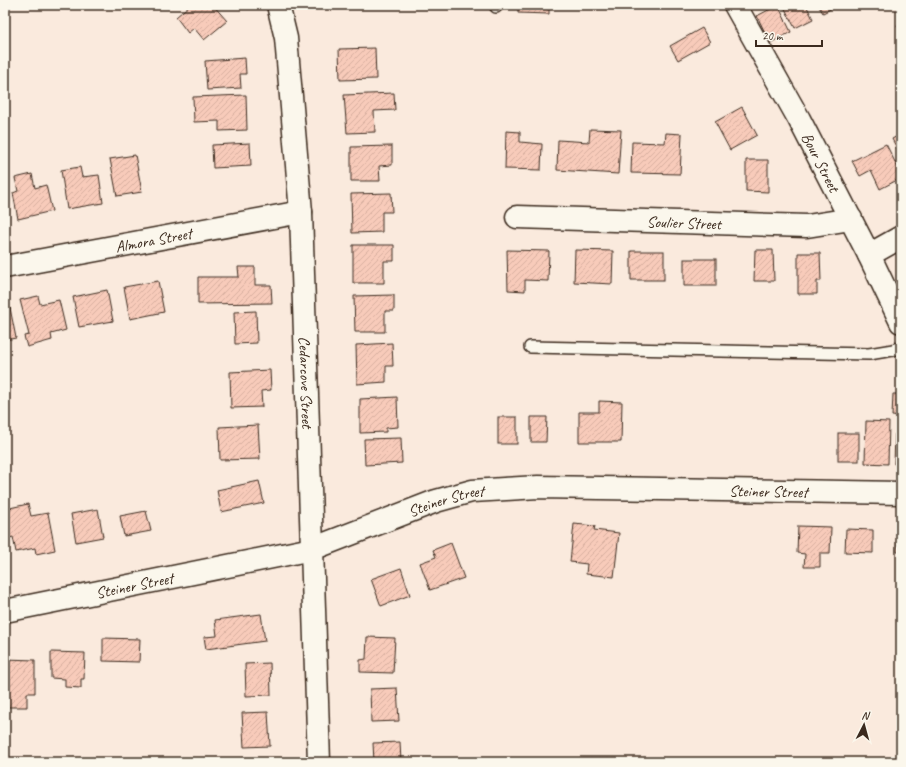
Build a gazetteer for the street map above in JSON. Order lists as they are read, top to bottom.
{
  "streets": {
    "street": [
      "Bour Street",
      "Soulier Street",
      "Almora Street",
      "Cedarcove Street",
      "Steiner Street"
    ]
  },
  "crossings": [
    ["Bour Street", "Soulier Street"],
    ["Almora Street", "Cedarcove Street"],
    ["Cedarcove Street", "Steiner Street"]
  ],
  "scale_bar": "20 m",
  "north": "top"
}
